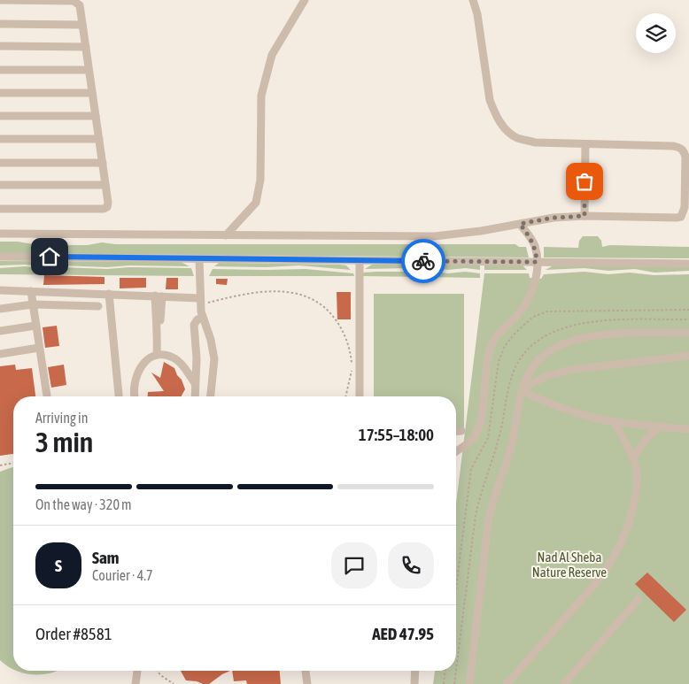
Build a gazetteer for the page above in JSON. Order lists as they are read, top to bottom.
{
  "parks": ["Nad Al Sheba Nature Reserve"],
  "page": {
    "heading": ["3 min", "Arriving in", "17:55–18:00"],
    "panel": [
      "Sam",
      "Courier · 4.7",
      "Order #8581",
      "AED 47.95"
    ],
    "bar": "On the way · 320 m",
    "round": "S"
  }
}
